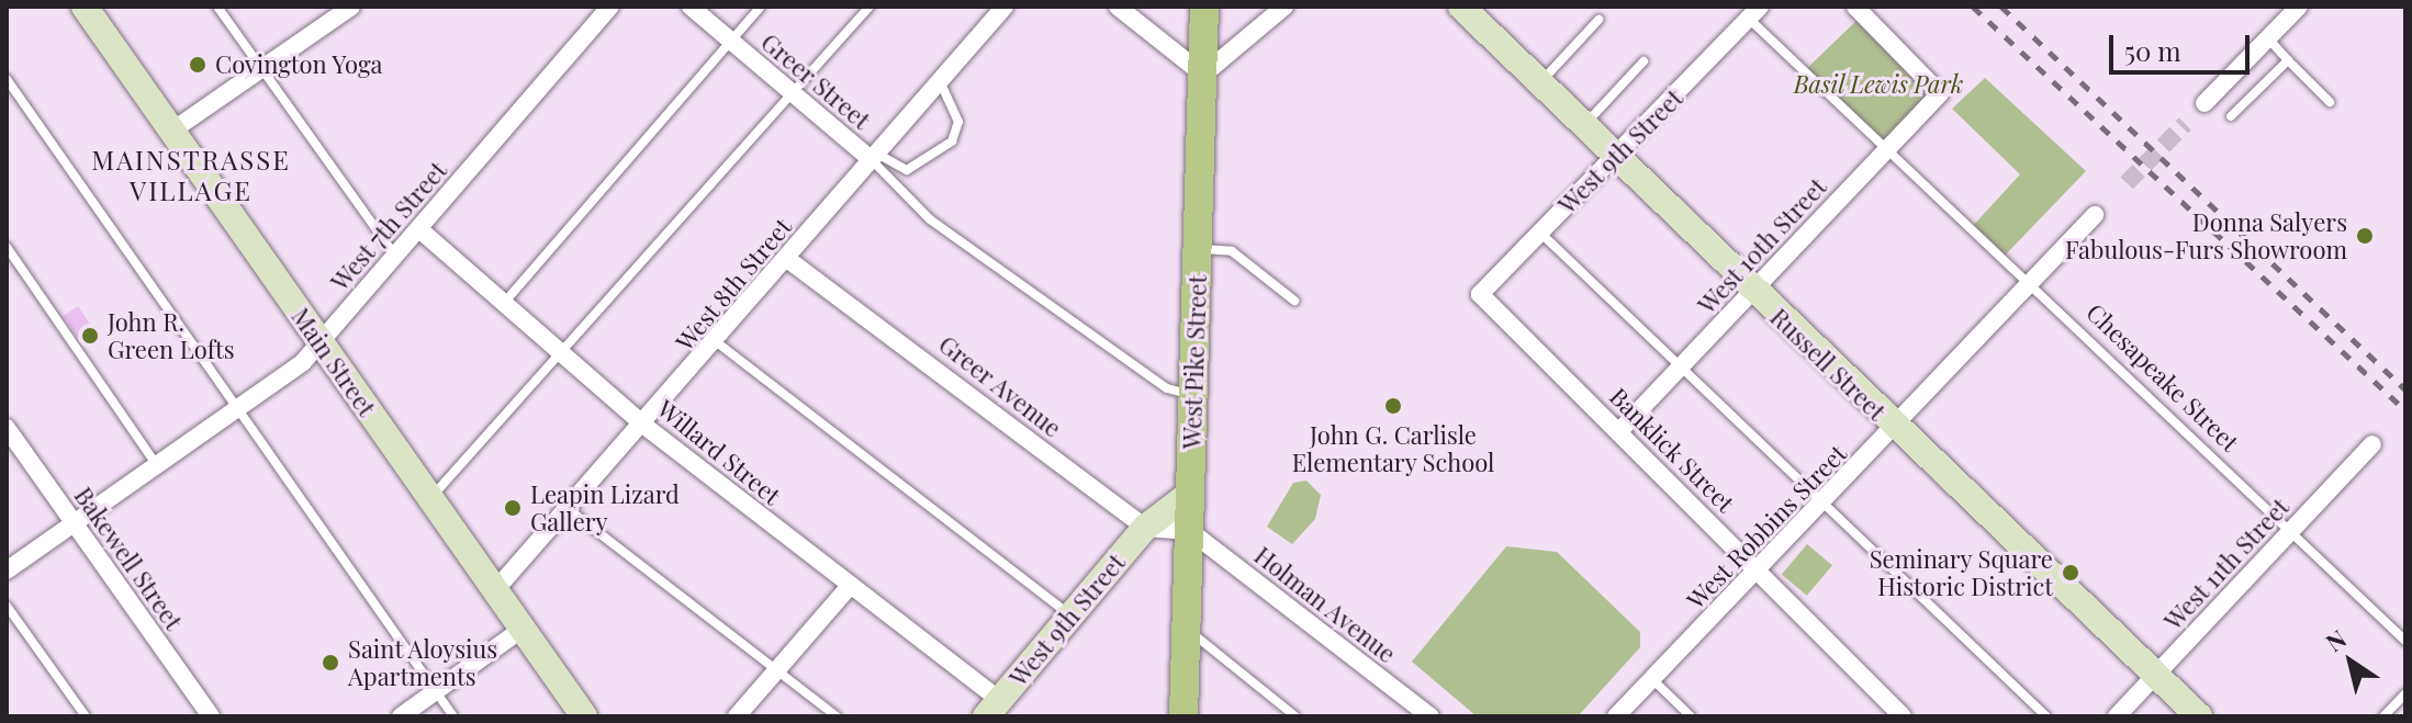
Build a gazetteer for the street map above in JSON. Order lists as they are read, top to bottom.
{
  "streets": {
    "main road": ["West Pike Street"],
    "street": [
      "Greer Street",
      "West 9th Street",
      "West 7th Street",
      "West 10th Street",
      "West 8th Street",
      "Main Street",
      "Russell Street",
      "Greer Avenue",
      "Banklick Street",
      "Willard Street",
      "West Robbins Street",
      "Bakewell Street",
      "West 11th Street",
      "Holman Avenue"
    ],
    "lane": ["Chesapeake Street"]
  },
  "crossings": [
    ["Greer Street", "West 8th Street"],
    ["West 9th Street", "West Pike Street"],
    ["West 9th Street", "Russell Street"],
    ["West 9th Street", "Chesapeake Street"],
    ["West 9th Street", "Greer Avenue"],
    ["West 9th Street", "Banklick Street"],
    ["West 9th Street", "Willard Street"],
    ["West 7th Street", "Main Street"],
    ["West 7th Street", "Willard Street"],
    ["West 7th Street", "Bakewell Street"],
    ["West 10th Street", "Russell Street"],
    ["West 10th Street", "Chesapeake Street"],
    ["West 10th Street", "Banklick Street"],
    ["West 8th Street", "Main Street"],
    ["West 8th Street", "Greer Avenue"],
    ["West 8th Street", "Willard Street"],
    ["West Pike Street", "Holman Avenue"],
    ["Russell Street", "West Robbins Street"],
    ["Russell Street", "West 11th Street"],
    ["Chesapeake Street", "West Robbins Street"],
    ["Chesapeake Street", "West 11th Street"],
    ["Banklick Street", "West Robbins Street"]
  ],
  "districts": ["MAINSTRASSE VILLAGE"],
  "parks": ["Basil Lewis Park"],
  "places": [
    "Covington Yoga",
    "Donna Salyers Fabulous-Furs Showroom",
    "John R. Green Lofts",
    "John G. Carlisle Elementary School",
    "Leapin Lizard Gallery",
    "Seminary Square Historic District",
    "Saint Aloysius Apartments"
  ],
  "scale_bar": "50 m",
  "north": "top left"
}
